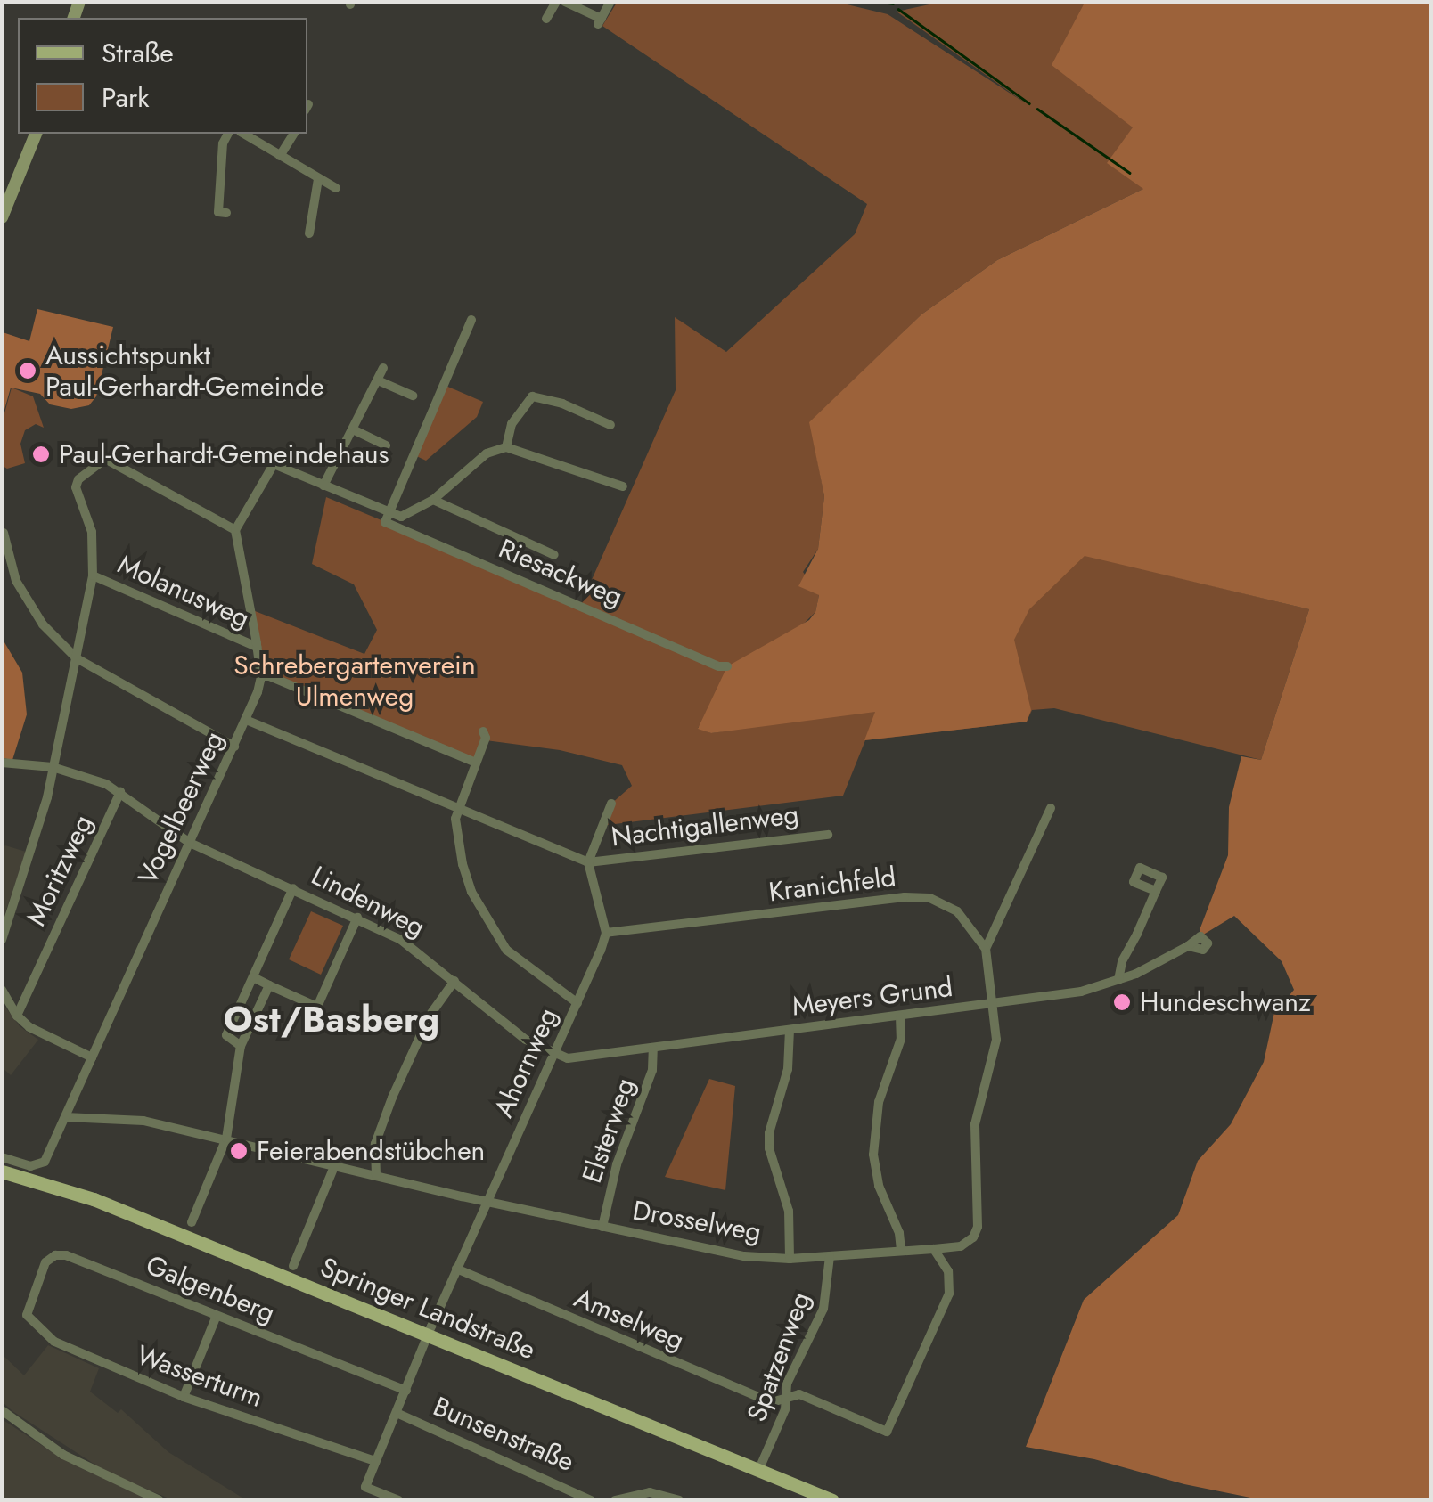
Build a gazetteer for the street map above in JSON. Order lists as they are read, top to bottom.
{
  "streets": {
    "main road": ["Springer Landstraße"],
    "street": [
      "Riesackweg",
      "Molanusweg",
      "Vogelbeerweg",
      "Nachtigallenweg",
      "Moritzweg",
      "Kranichfeld",
      "Lindenweg",
      "Meyers Grund",
      "Ahornweg",
      "Elsterweg",
      "Drosselweg",
      "Galgenberg",
      "Amselweg",
      "Spatzenweg",
      "Wasserturm",
      "Bunsenstraße"
    ]
  },
  "crossings": [
    ["Riesackweg", "Vogelbeerweg"],
    ["Molanusweg", "Vogelbeerweg"],
    ["Vogelbeerweg", "Lindenweg"],
    ["Vogelbeerweg", "Drosselweg"],
    ["Moritzweg", "Lindenweg"],
    ["Kranichfeld", "Ahornweg"],
    ["Lindenweg", "Meyers Grund"],
    ["Lindenweg", "Ahornweg"],
    ["Meyers Grund", "Ahornweg"],
    ["Meyers Grund", "Elsterweg"],
    ["Meyers Grund", "Drosselweg"],
    ["Ahornweg", "Drosselweg"],
    ["Ahornweg", "Galgenberg"],
    ["Ahornweg", "Springer Landstraße"],
    ["Ahornweg", "Amselweg"],
    ["Ahornweg", "Wasserturm"],
    ["Ahornweg", "Bunsenstraße"],
    ["Elsterweg", "Drosselweg"],
    ["Drosselweg", "Amselweg"],
    ["Drosselweg", "Spatzenweg"],
    ["Galgenberg", "Wasserturm"],
    ["Springer Landstraße", "Spatzenweg"],
    ["Amselweg", "Spatzenweg"]
  ],
  "districts": ["Ost/Basberg"],
  "parks": ["Schrebergartenverein Ulmenweg"],
  "places": [
    "Aussichtspunkt Paul-Gerhardt-Gemeinde",
    "Paul-Gerhardt-Gemeindehaus",
    "Hundeschwanz",
    "Feierabendstübchen"
  ],
  "legend": ["Straße", "Park"]
}
